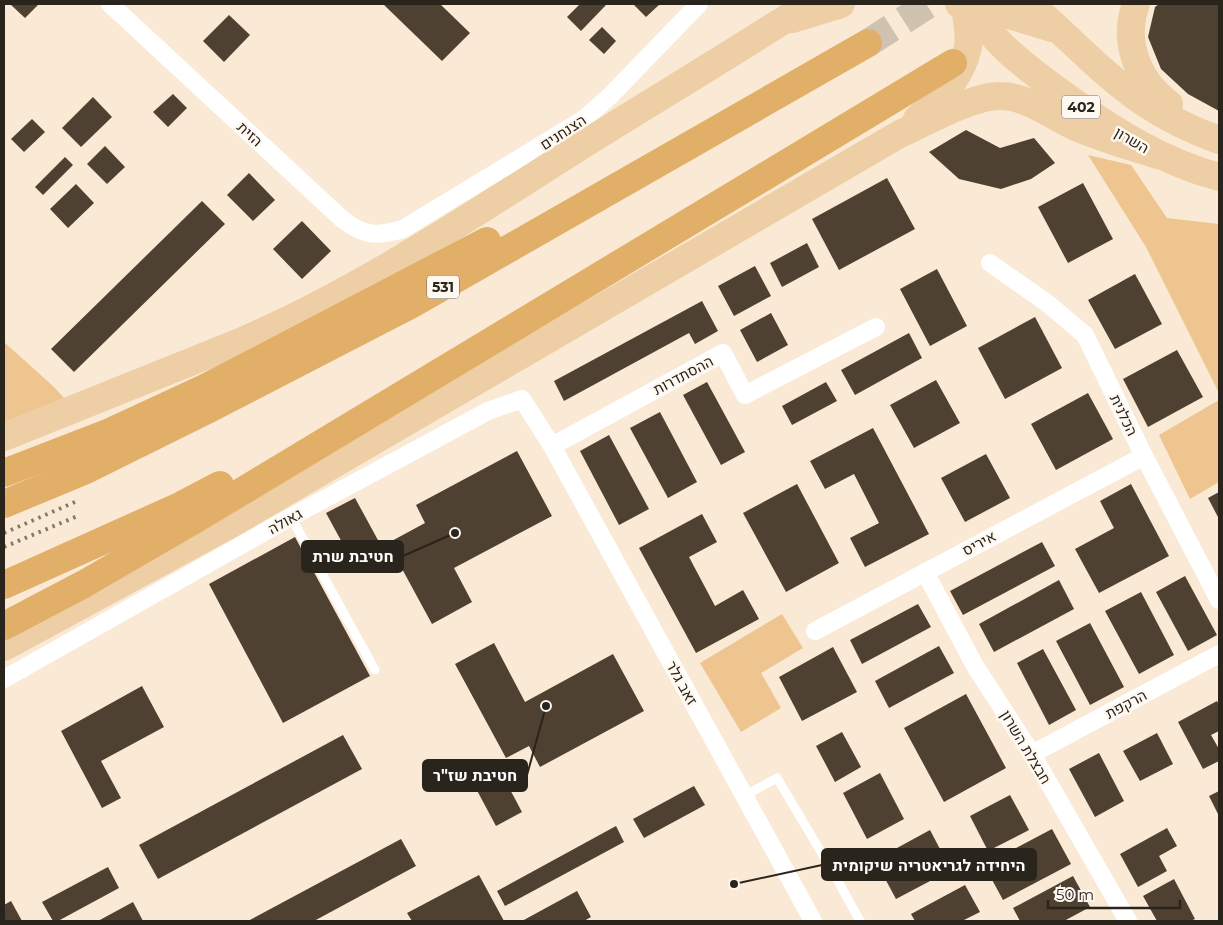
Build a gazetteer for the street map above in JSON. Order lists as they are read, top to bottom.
{
  "streets": {
    "highway": ["531"],
    "main road": ["402", "השרון"],
    "street": [
      "הצנחנים",
      "הזית",
      "ההסתדרות",
      "הכלנית",
      "גאולה",
      "איריס",
      "זאב גלר",
      "הרקפת",
      "חבצלת השרון"
    ]
  },
  "crossings": [
    ["הצנחנים", "הזית"],
    ["ההסתדרות", "גאולה"],
    ["ההסתדרות", "זאב גלר"],
    ["הכלנית", "איריס"],
    ["גאולה", "זאב גלר"],
    ["איריס", "חבצלת השרון"],
    ["הרקפת", "חבצלת השרון"]
  ],
  "places": ["חטיבת שרת", "חטיבת שז\"ר", "היחידה לגריאטריה שיקומית"],
  "scale_bar": "50 m"
}
